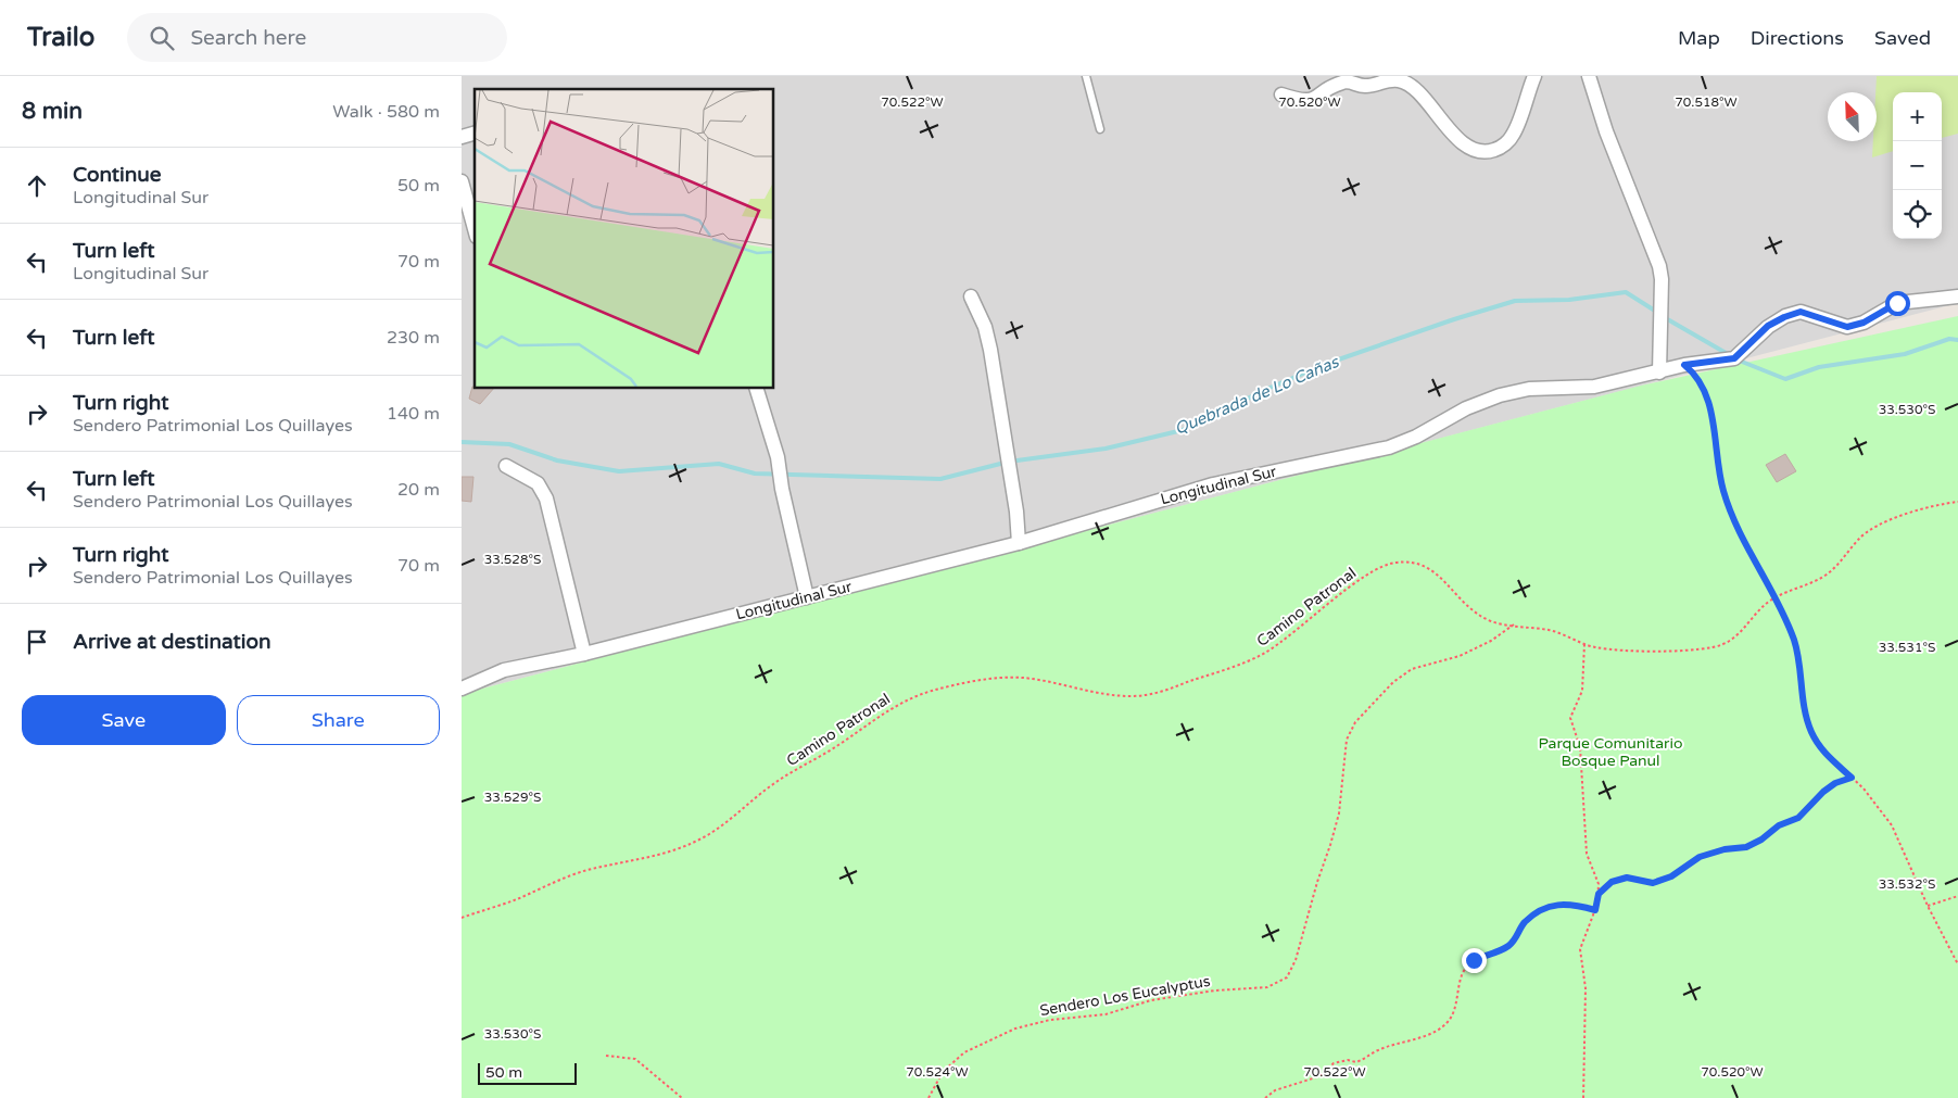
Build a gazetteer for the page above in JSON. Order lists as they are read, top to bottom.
{
  "streets": {
    "street": ["Longitudinal Sur"],
    "path": ["Camino Patronal", "Sendero Los Eucalyptus"]
  },
  "crossings": [
    ["Camino Patronal", "Sendero Los Eucalyptus"]
  ],
  "water": ["Quebrada de Lo Cañas"],
  "parks": ["Parque Comunitario Bosque Panul"],
  "scale_bar": "50 m",
  "north": "top left",
  "page": {
    "header": "Trailo",
    "search": "Search here",
    "nav": ["Map", "Directions", "Saved"],
    "heading": ["8 min", "Walk · 580 m"],
    "map_buttons": ["+", "−"],
    "list": [
      ["Continue", "Longitudinal Sur", "50 m"],
      ["Turn left", "Longitudinal Sur", "70 m"],
      ["Turn left", "230 m"],
      ["Turn right", "Sendero Patrimonial Los Quillayes", "140 m"],
      ["Turn left", "Sendero Patrimonial Los Quillayes", "20 m"],
      ["Turn right", "Sendero Patrimonial Los Quillayes", "70 m"],
      "Arrive at destination"
    ],
    "buttons": ["Save", "Share"],
    "scale": "50 m"
  },
  "coordinates": [
    "70.522°W",
    "70.520°W",
    "70.518°W",
    "33.530°S",
    "33.528°S",
    "33.531°S",
    "33.529°S",
    "33.532°S",
    "70.524°W"
  ]
}
